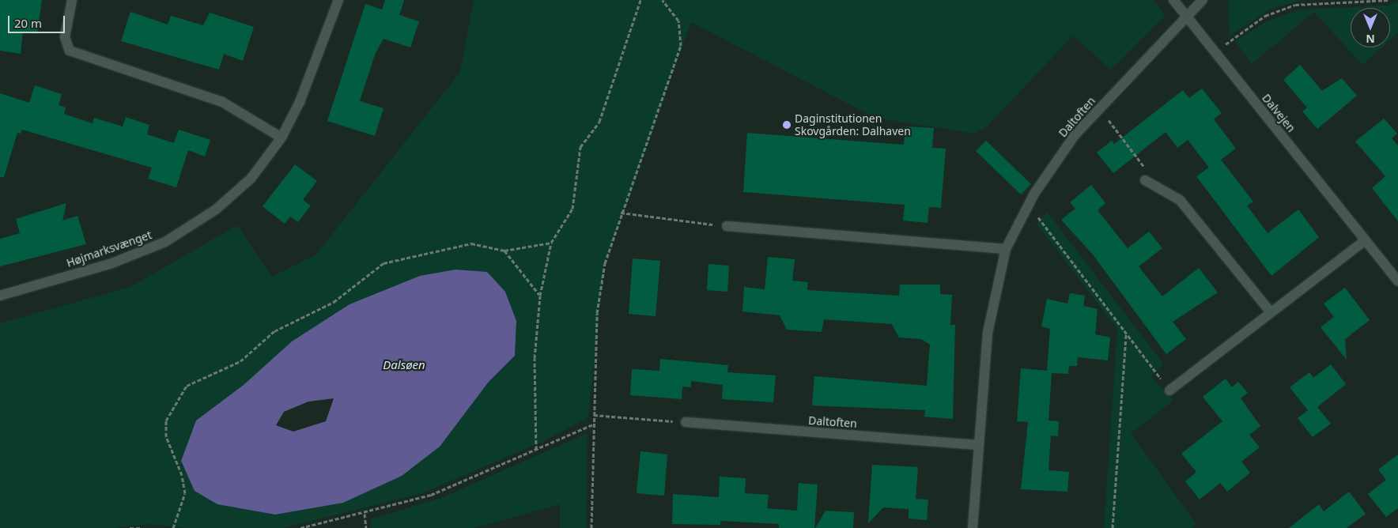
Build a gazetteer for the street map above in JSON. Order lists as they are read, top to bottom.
{
  "streets": {
    "street": ["Dalvejen", "Daltoften", "Højmarksvænget"]
  },
  "crossings": [
    ["Dalvejen", "Daltoften"]
  ],
  "water": ["Dalsøen"],
  "places": ["Daginstitutionen Skovgården: Dalhaven"],
  "scale_bar": "20 m",
  "north": "bottom"
}
